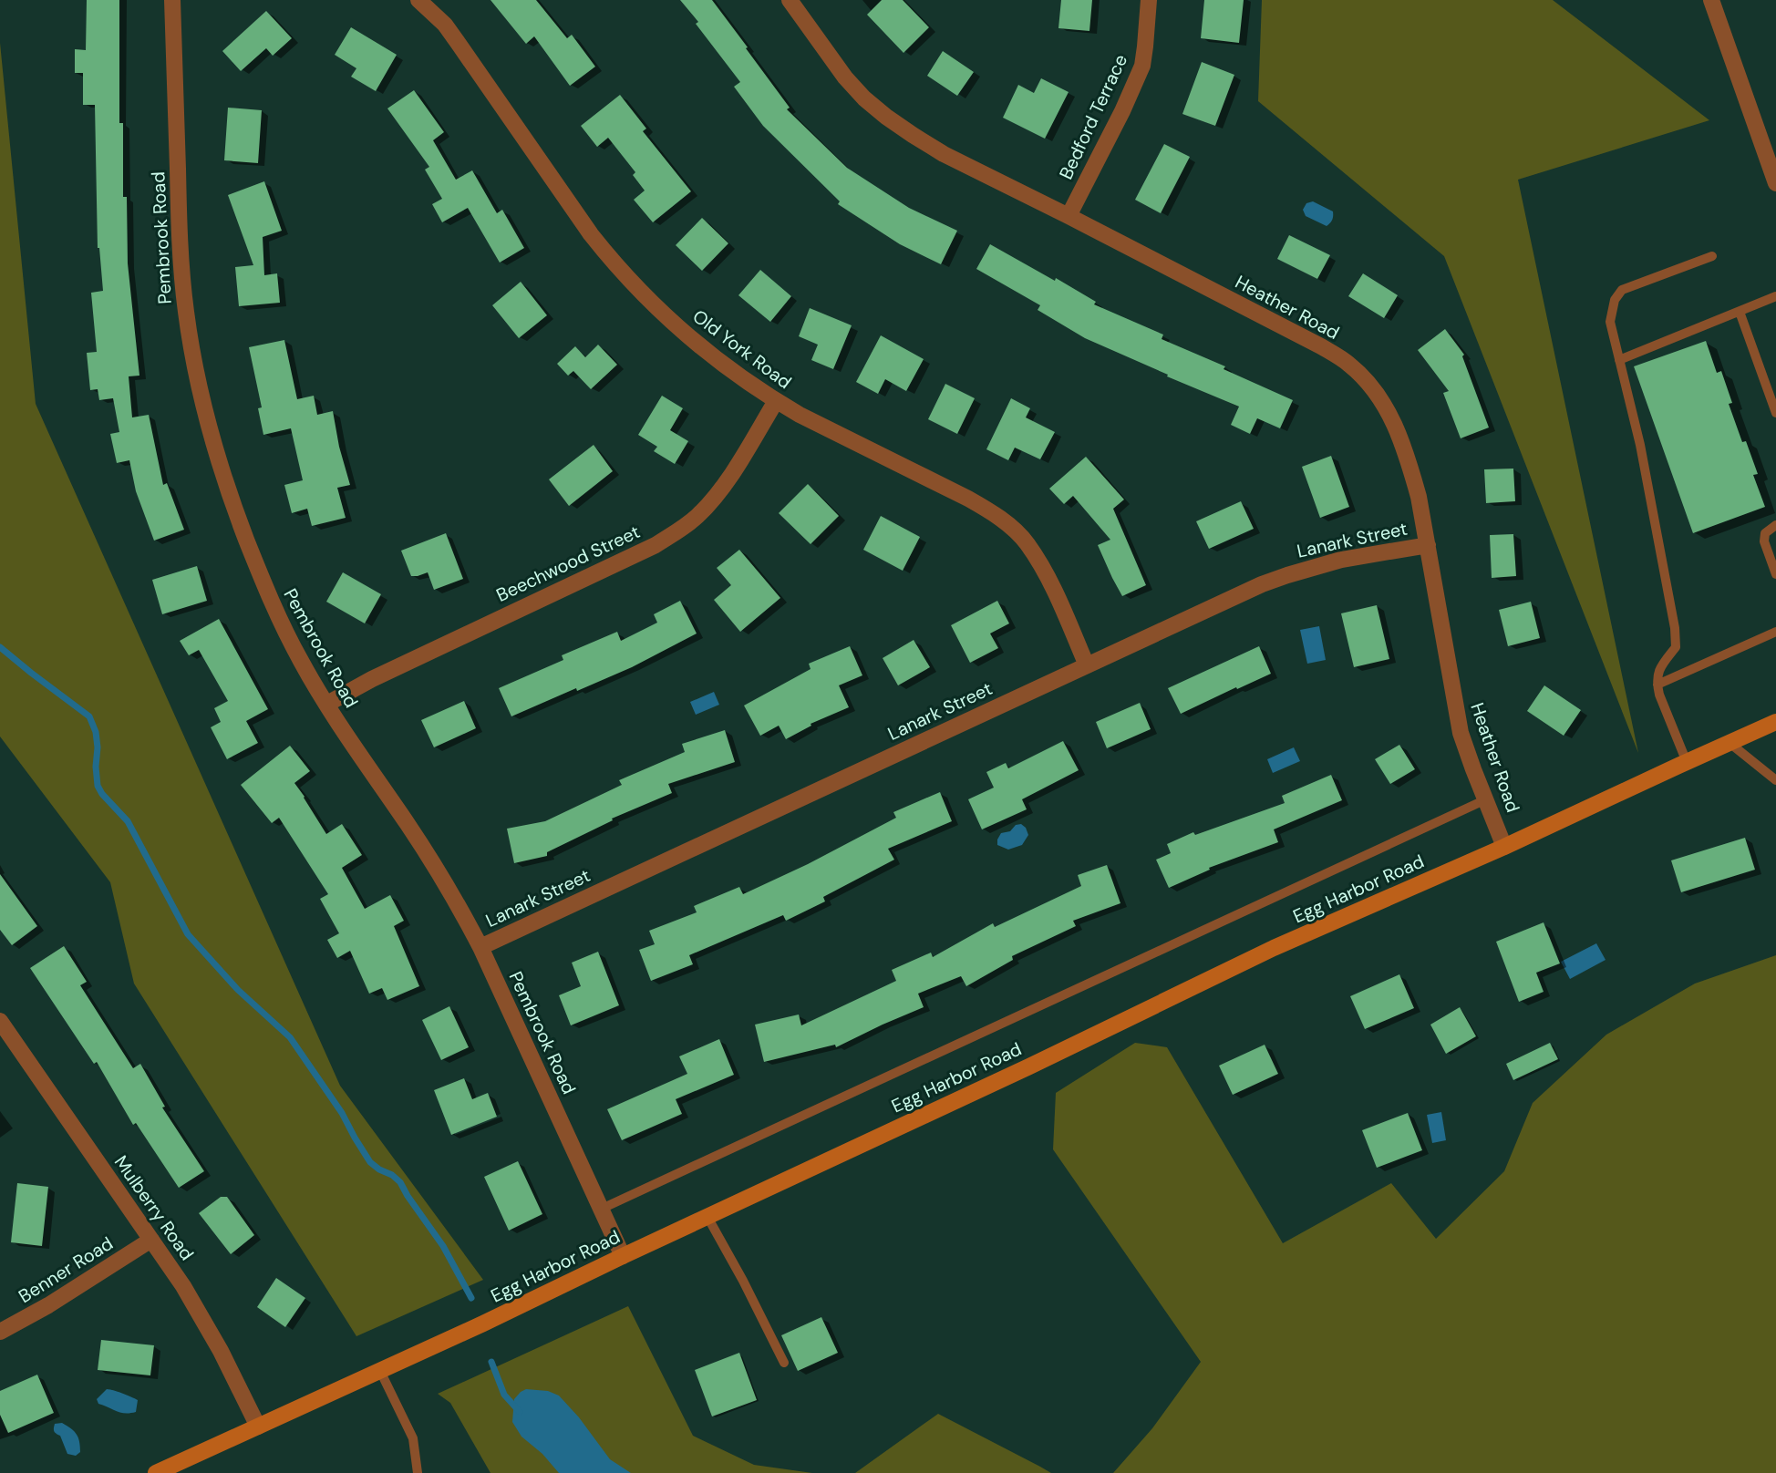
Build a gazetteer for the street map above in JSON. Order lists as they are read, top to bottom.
{
  "streets": {
    "main road": ["Egg Harbor Road"],
    "street": [
      "Bedford Terrace",
      "Pembrook Road",
      "Heather Road",
      "Old York Road",
      "Lanark Street",
      "Beechwood Street",
      "Mulberry Road",
      "Benner Road"
    ]
  },
  "crossings": [
    ["Bedford Terrace", "Heather Road"],
    ["Pembrook Road", "Lanark Street"],
    ["Pembrook Road", "Beechwood Street"],
    ["Pembrook Road", "Egg Harbor Road"],
    ["Heather Road", "Lanark Street"],
    ["Heather Road", "Egg Harbor Road"],
    ["Old York Road", "Lanark Street"],
    ["Old York Road", "Beechwood Street"],
    ["Egg Harbor Road", "Mulberry Road"],
    ["Mulberry Road", "Benner Road"]
  ]
}
